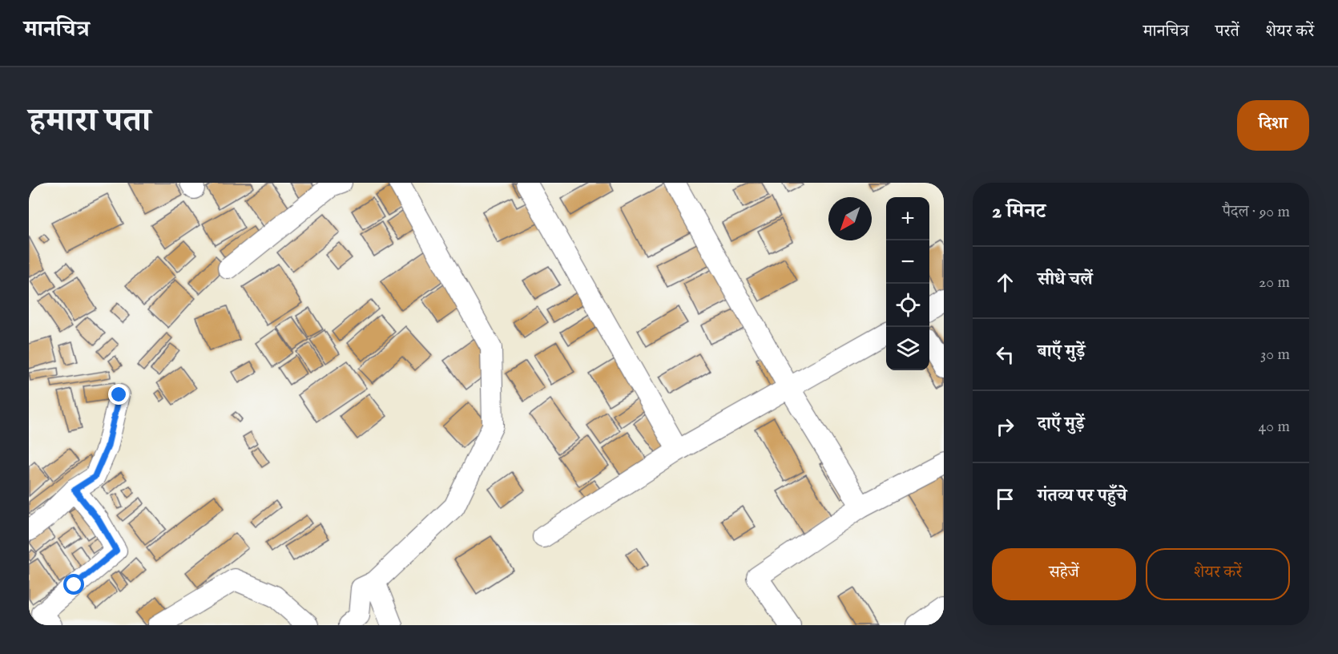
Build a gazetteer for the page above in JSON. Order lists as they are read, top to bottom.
{
  "north": "bottom left",
  "page": {
    "header": "मानचित्र",
    "nav": ["मानचित्र", "परतें", "शेयर करें"],
    "title": "हमारा पता",
    "buttons": [
      "दिशा",
      ["सहेजें", "शेयर करें"]
    ],
    "heading": ["2 मिनट", "पैदल · 90 m"],
    "map_buttons": ["+", "−"],
    "list": [
      ["सीधे चलें", "20 m"],
      ["बाएँ मुड़ें", "30 m"],
      ["दाएँ मुड़ें", "40 m"],
      "गंतव्य पर पहुँचे"
    ]
  }
}
